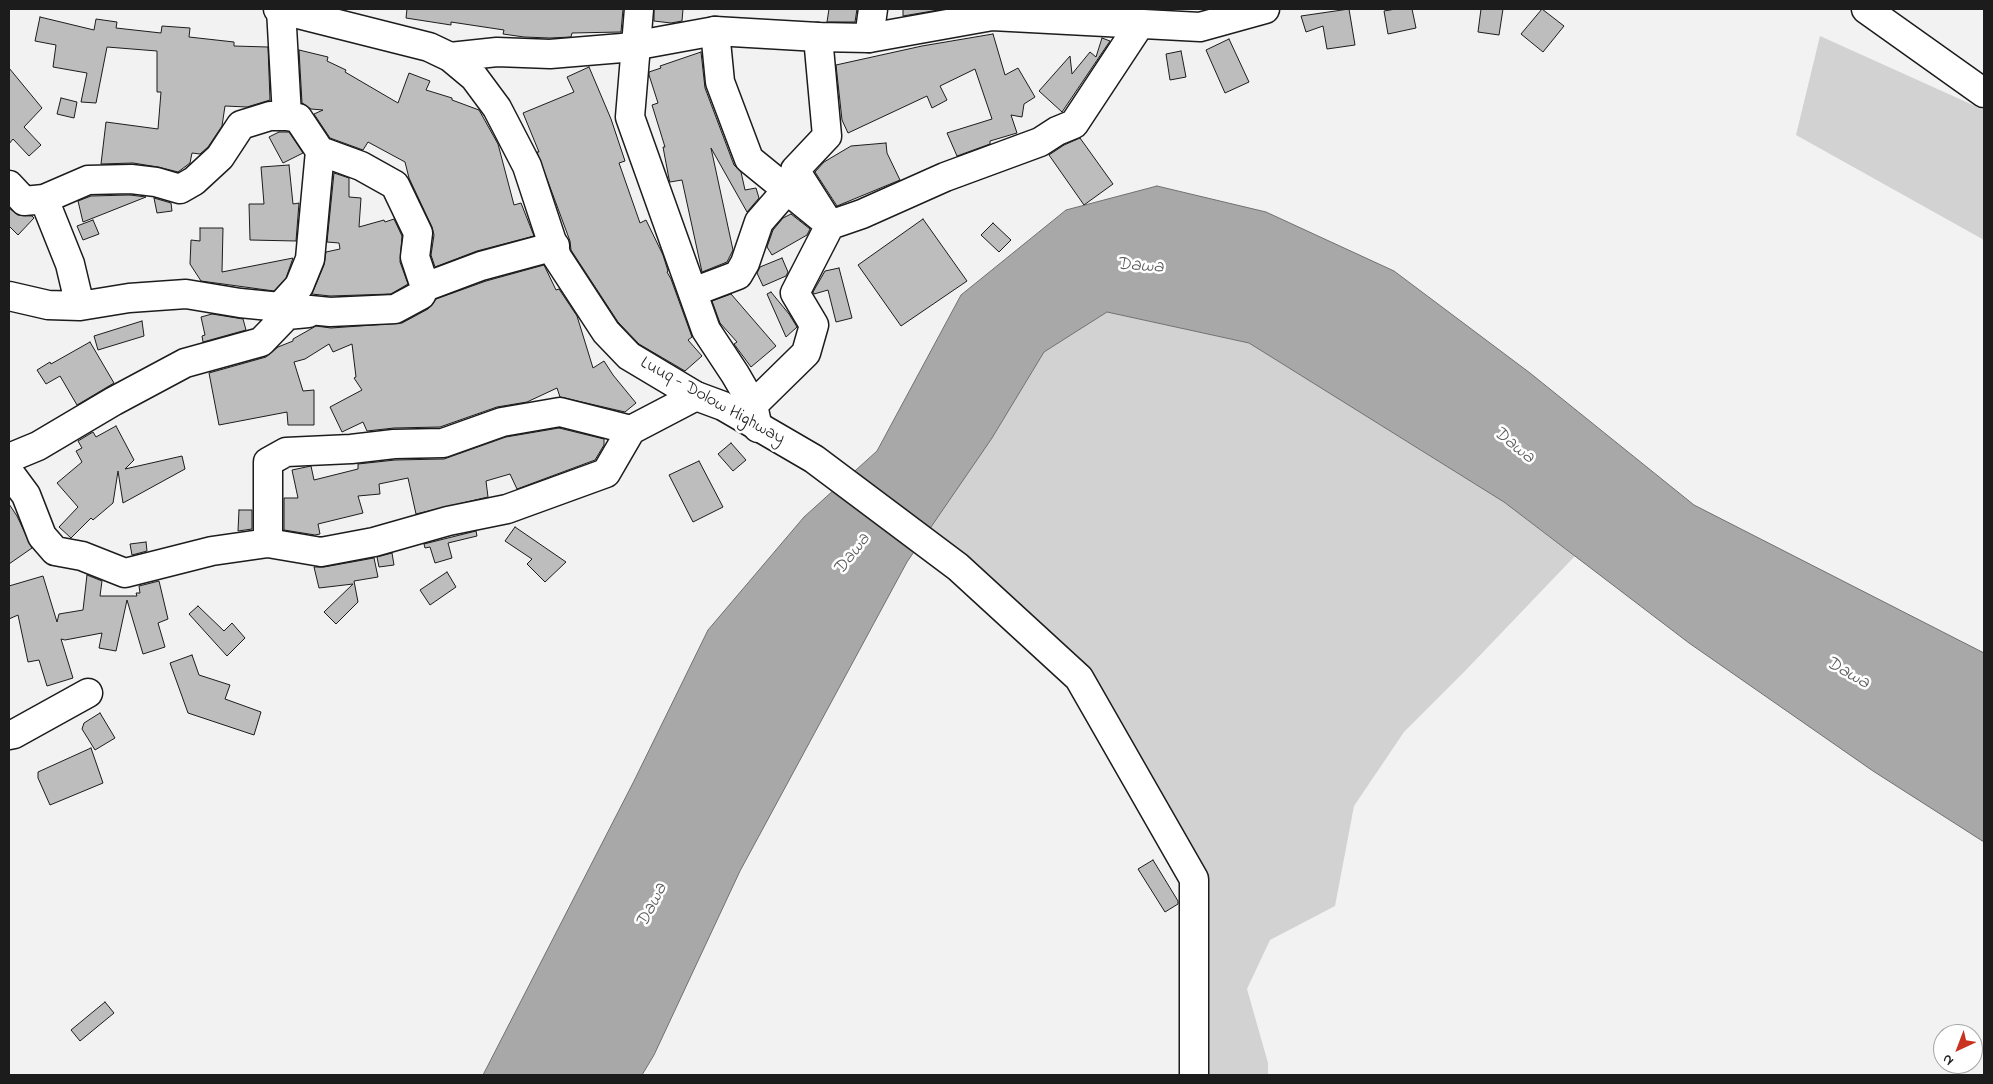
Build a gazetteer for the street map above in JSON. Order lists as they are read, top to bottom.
{
  "streets": {
    "street": ["Luuq - Dolow Highway"]
  },
  "water": ["Dawa"],
  "north": "bottom left"
}
